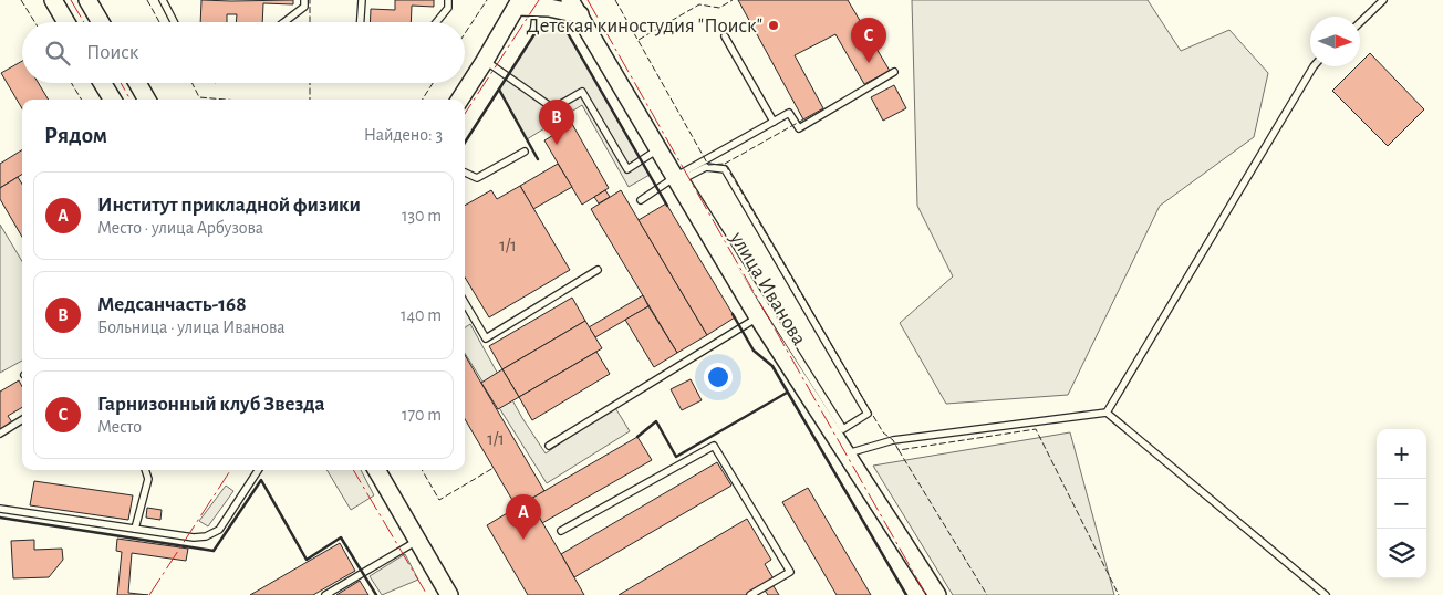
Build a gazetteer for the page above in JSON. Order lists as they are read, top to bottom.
{
  "streets": {
    "main road": ["улица Иванова"]
  },
  "places": ["Детская киностудия \"Поиск\""],
  "house_numbers": ["1/1", "1/1"],
  "north": "right",
  "page": {
    "pins": ["C", "B", "A"],
    "search": "Поиск",
    "heading": ["Рядом", "Найдено: 3"],
    "list": [
      {
        "mark": "A",
        "name": "Институт прикладной физики",
        "note": "Место · улица Арбузова",
        "value": "130 m"
      },
      {
        "mark": "B",
        "name": "Медсанчасть-168",
        "note": "Больница · улица Иванова",
        "value": "140 m"
      },
      {
        "mark": "C",
        "name": "Гарнизонный клуб Звезда",
        "note": "Место",
        "value": "170 m"
      }
    ],
    "map_buttons": ["+", "−"]
  }
}
